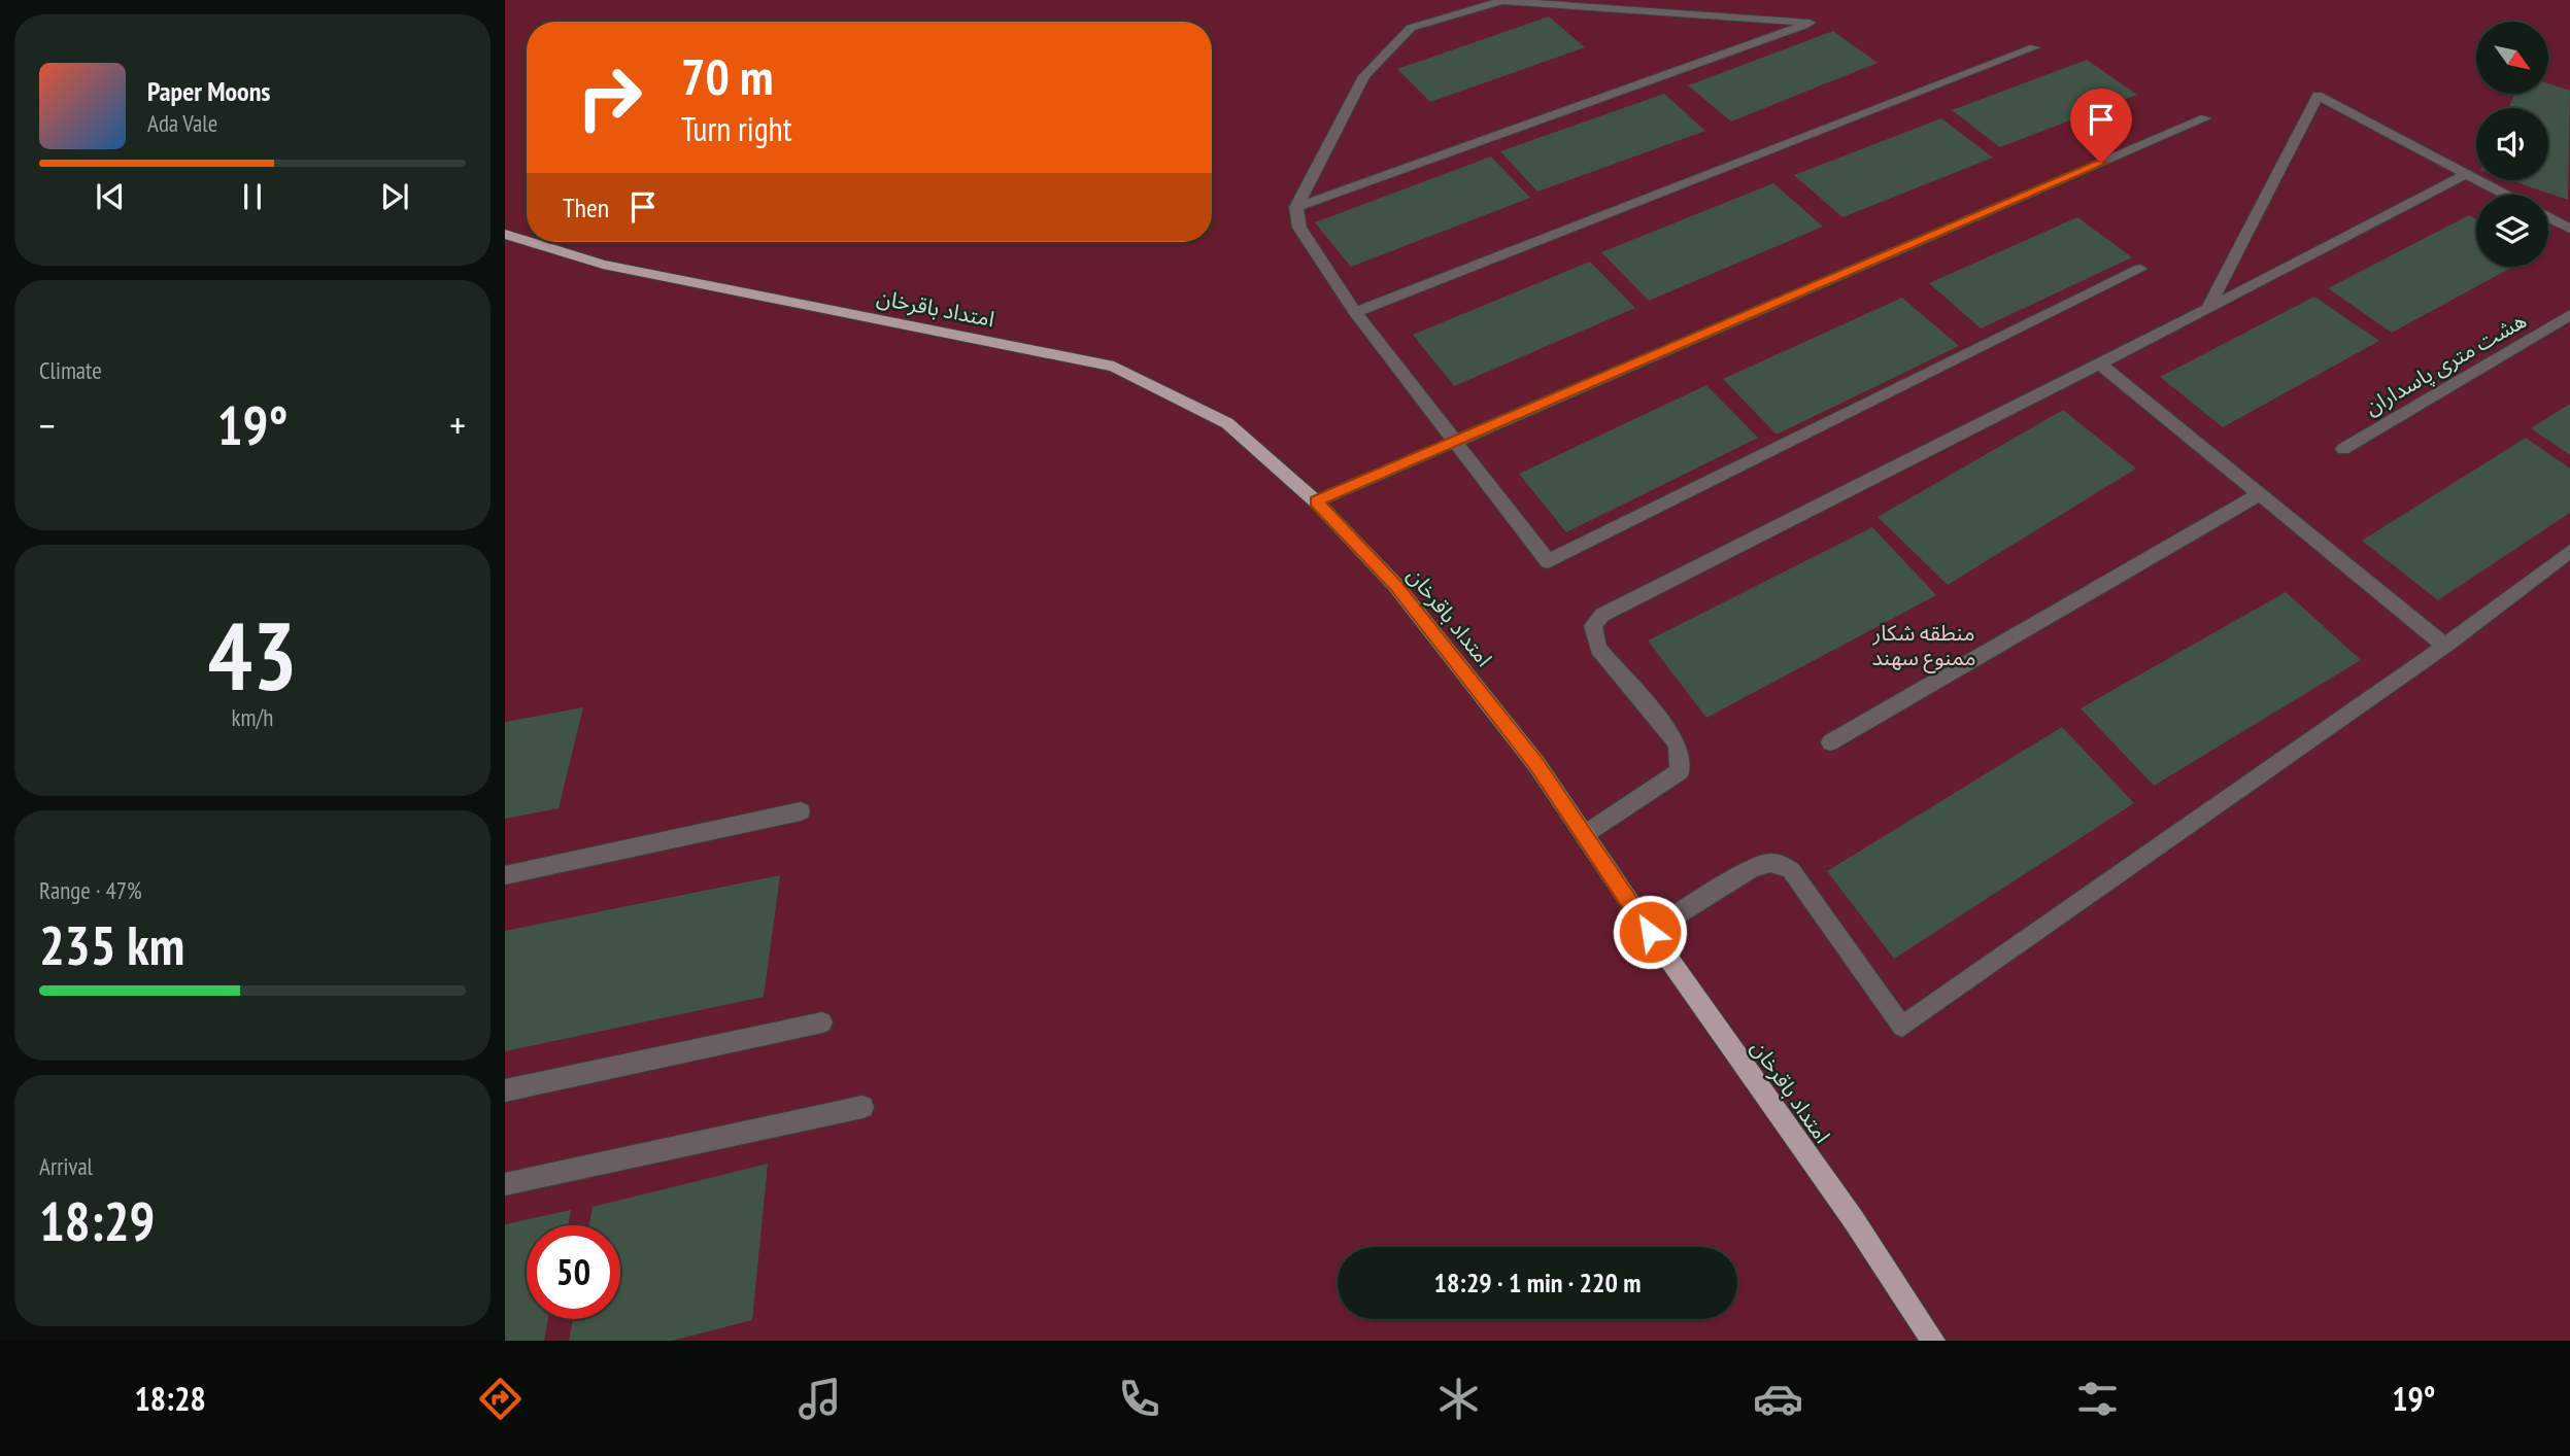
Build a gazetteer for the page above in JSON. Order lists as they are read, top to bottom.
{
  "streets": {
    "main road": ["امتداد باقرخان"],
    "street": ["هشت متری پاسداران"]
  },
  "parks": ["منطقه شکار ممنوع سهند"],
  "north": "bottom right",
  "page": {
    "turn": ["70 m", "Turn right"],
    "song": ["Paper Moons", "Ada Vale"],
    "then": "Then",
    "tile": [
      "Climate",
      ["43", "km/h"],
      ["Range · 47%", "235 km"],
      ["Arrival", "18:29"]
    ],
    "heat": ["−", "19°", "+"],
    "limit": "50",
    "trip": "18:29 · 1 min · 220 m",
    "tabs": ["18:28", "19°"]
  }
}
